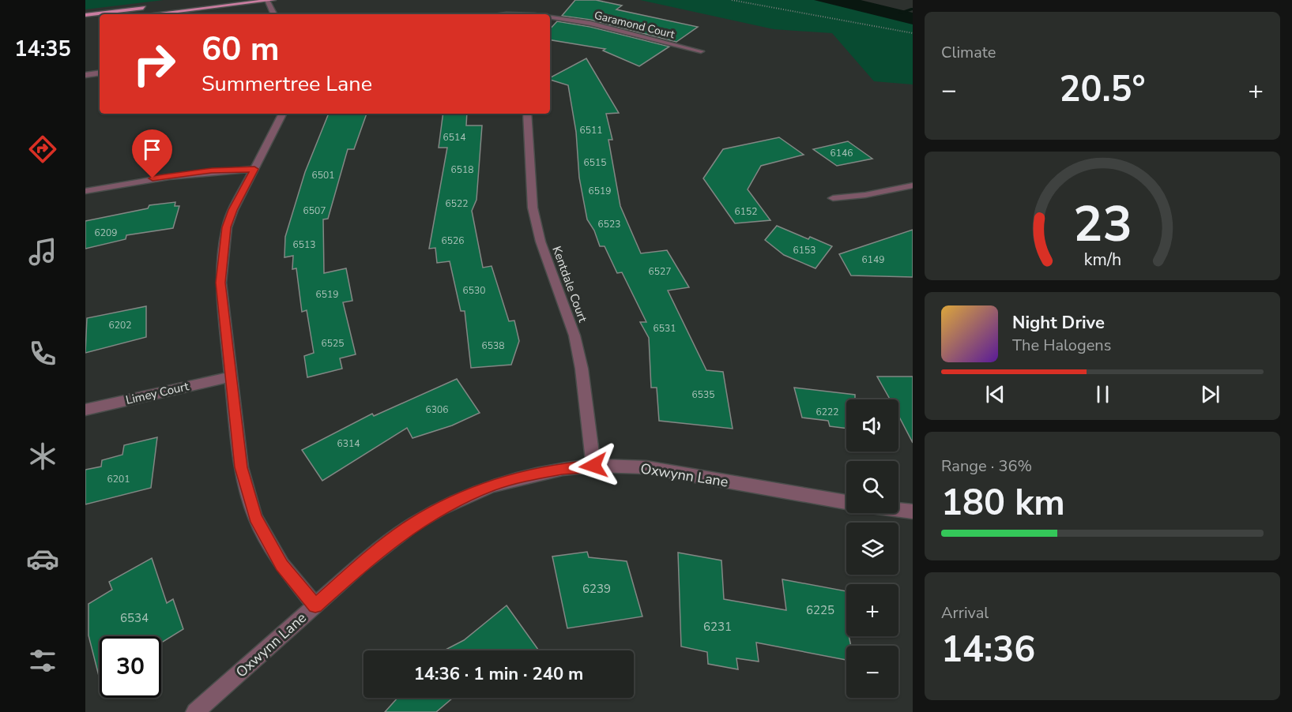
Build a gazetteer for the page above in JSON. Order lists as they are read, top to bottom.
{
  "streets": {
    "street": [
      "Garamond Court",
      "Kentdale Court",
      "Limey Court",
      "Oxwynn Lane"
    ]
  },
  "crossings": [
    ["Kentdale Court", "Oxwynn Lane"]
  ],
  "house_numbers": [
    "6511",
    "6514",
    "6146",
    "6515",
    "6518",
    "6501",
    "6519",
    "6522",
    "6507",
    "6152",
    "6523",
    "6209",
    "6526",
    "6513",
    "6153",
    "6149",
    "6527",
    "6530",
    "6519",
    "6202",
    "6531",
    "6525",
    "6538",
    "6535",
    "6306",
    "6222",
    "6314",
    "6201",
    "6239",
    "6225",
    "6534",
    "6231"
  ],
  "page": {
    "tabs": "14:35",
    "tile": [
      "Climate",
      ["Range · 36%", "180 km"],
      ["Arrival", "14:36"]
    ],
    "turn": ["60 m", "Summertree Lane"],
    "heat": ["−", "20.5°", "+"],
    "song": ["Night Drive", "The Halogens"],
    "map_buttons": ["+", "−"],
    "limit": "30",
    "trip": "14:36 · 1 min · 240 m",
    "gauge": ["23", "km/h"]
  }
}
